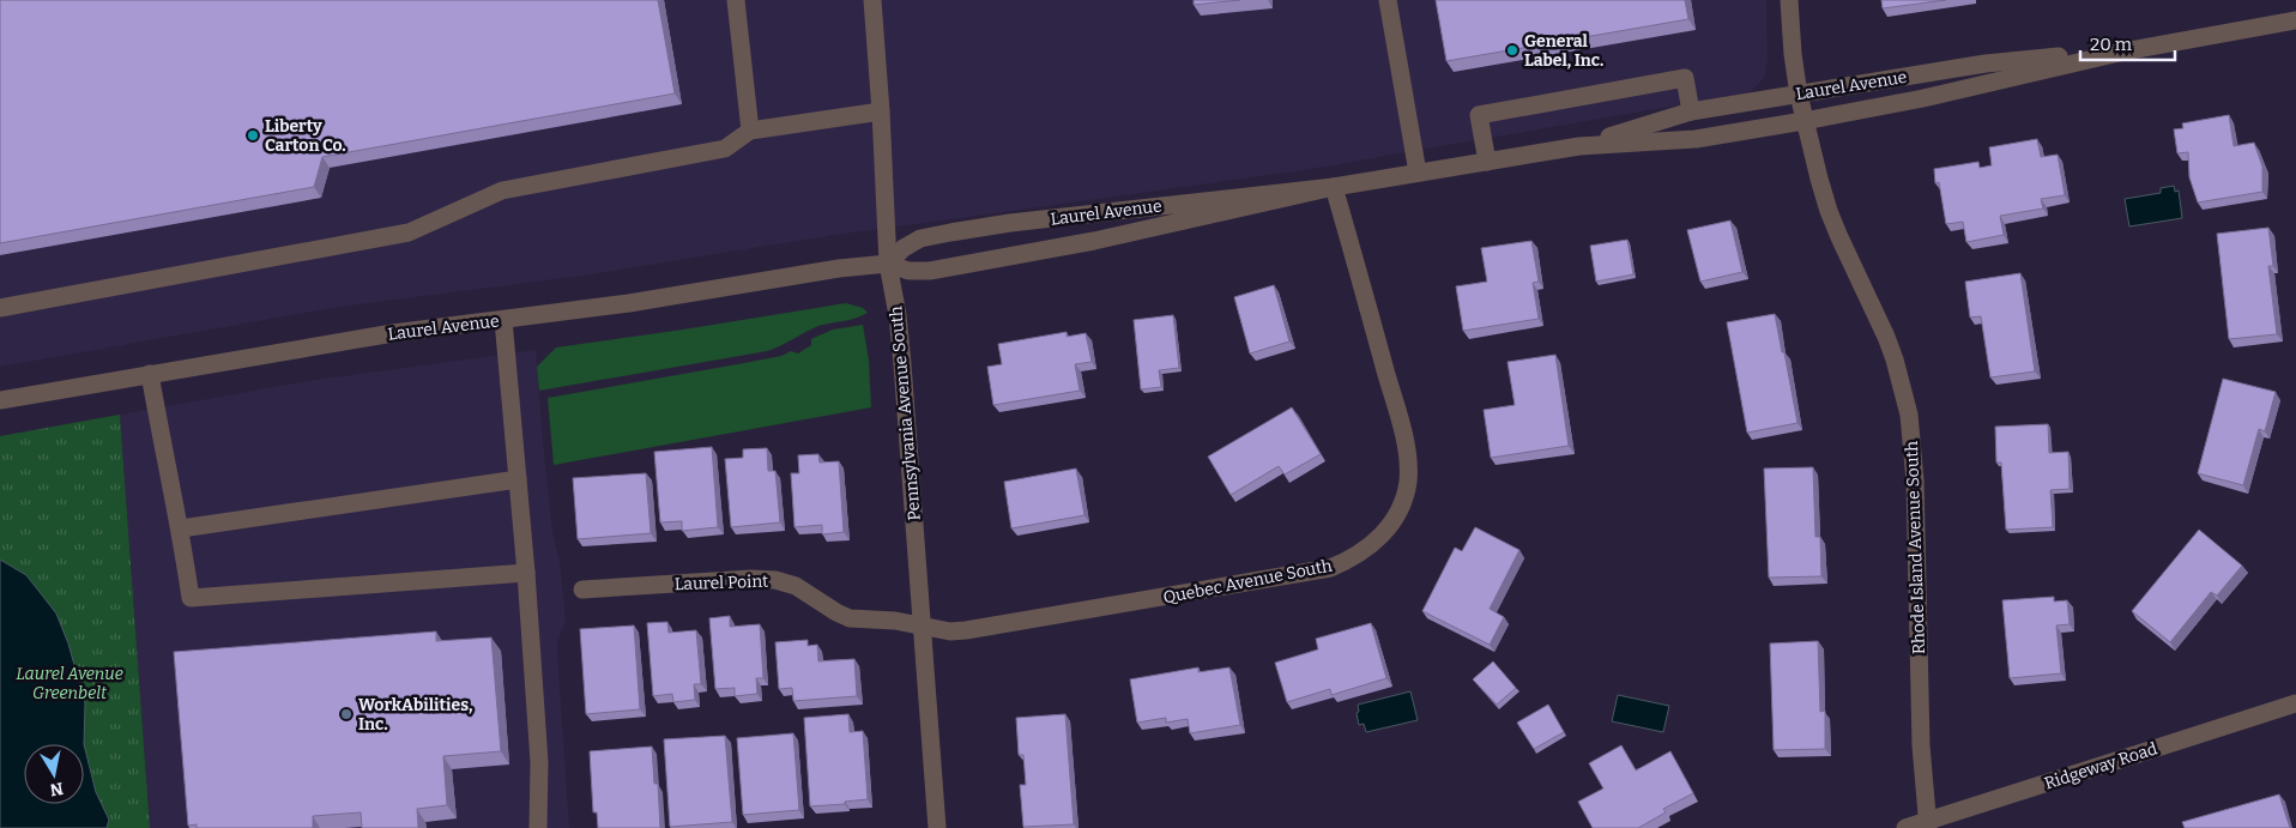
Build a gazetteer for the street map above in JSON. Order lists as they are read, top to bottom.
{
  "streets": {
    "street": [
      "Laurel Avenue",
      "Pennsylvania Avenue South",
      "Rhode Island Avenue South",
      "Quebec Avenue South",
      "Laurel Point",
      "Ridgeway Road"
    ]
  },
  "crossings": [
    ["Laurel Avenue", "Pennsylvania Avenue South"],
    ["Laurel Avenue", "Rhode Island Avenue South"],
    ["Laurel Avenue", "Quebec Avenue South"],
    ["Pennsylvania Avenue South", "Quebec Avenue South"],
    ["Pennsylvania Avenue South", "Laurel Point"],
    ["Rhode Island Avenue South", "Ridgeway Road"],
    ["Quebec Avenue South", "Laurel Point"]
  ],
  "parks": ["Laurel Avenue Greenbelt"],
  "places": ["General Label, Inc.", "Liberty Carton Co.", "WorkAbilities, Inc."],
  "scale_bar": "20 m",
  "north": "bottom"
}
